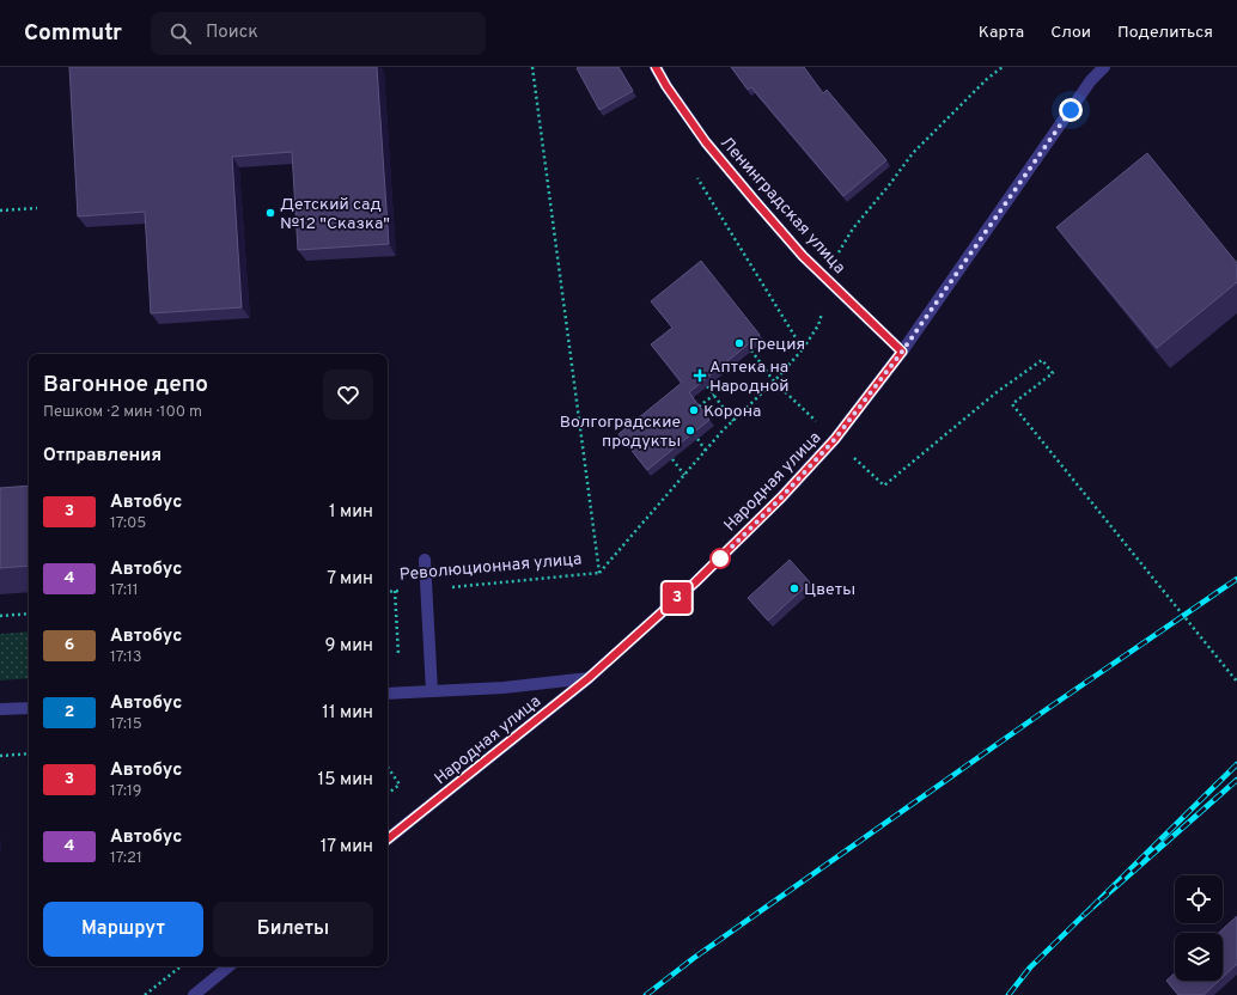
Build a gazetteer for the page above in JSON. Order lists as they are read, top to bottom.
{
  "streets": {
    "street": ["Ленинградская улица", "Народная улица"],
    "path": ["Революционная улица"]
  },
  "crossings": [
    ["Ленинградская улица", "Народная улица"]
  ],
  "places": {
    "other": [
      "Детский сад №12 \"Сказка\"",
      "Греция",
      "Корона",
      "Волгоградские продукты",
      "Цветы"
    ],
    "health": ["Аптека на Народной"]
  },
  "lines": ["bus line 3"],
  "page": {
    "header": "Commutr",
    "search": "Поиск",
    "nav": ["Карта", "Слои", "Поделиться"],
    "on_map": "3",
    "heading": [
      ["Вагонное депо", "Пешком · 2 мин · 100 m"],
      "Отправления"
    ],
    "list": [
      {
        "mark": "3",
        "name": "Автобус",
        "note": "17:05",
        "value": "1 мин"
      },
      {
        "mark": "4",
        "name": "Автобус",
        "note": "17:11",
        "value": "7 мин"
      },
      {
        "mark": "6",
        "name": "Автобус",
        "note": "17:13",
        "value": "9 мин"
      },
      {
        "mark": "2",
        "name": "Автобус",
        "note": "17:15",
        "value": "11 мин"
      },
      {
        "mark": "3",
        "name": "Автобус",
        "note": "17:19",
        "value": "15 мин"
      },
      {
        "mark": "4",
        "name": "Автобус",
        "note": "17:21",
        "value": "17 мин"
      }
    ],
    "buttons": ["Маршрут", "Билеты"]
  }
}
